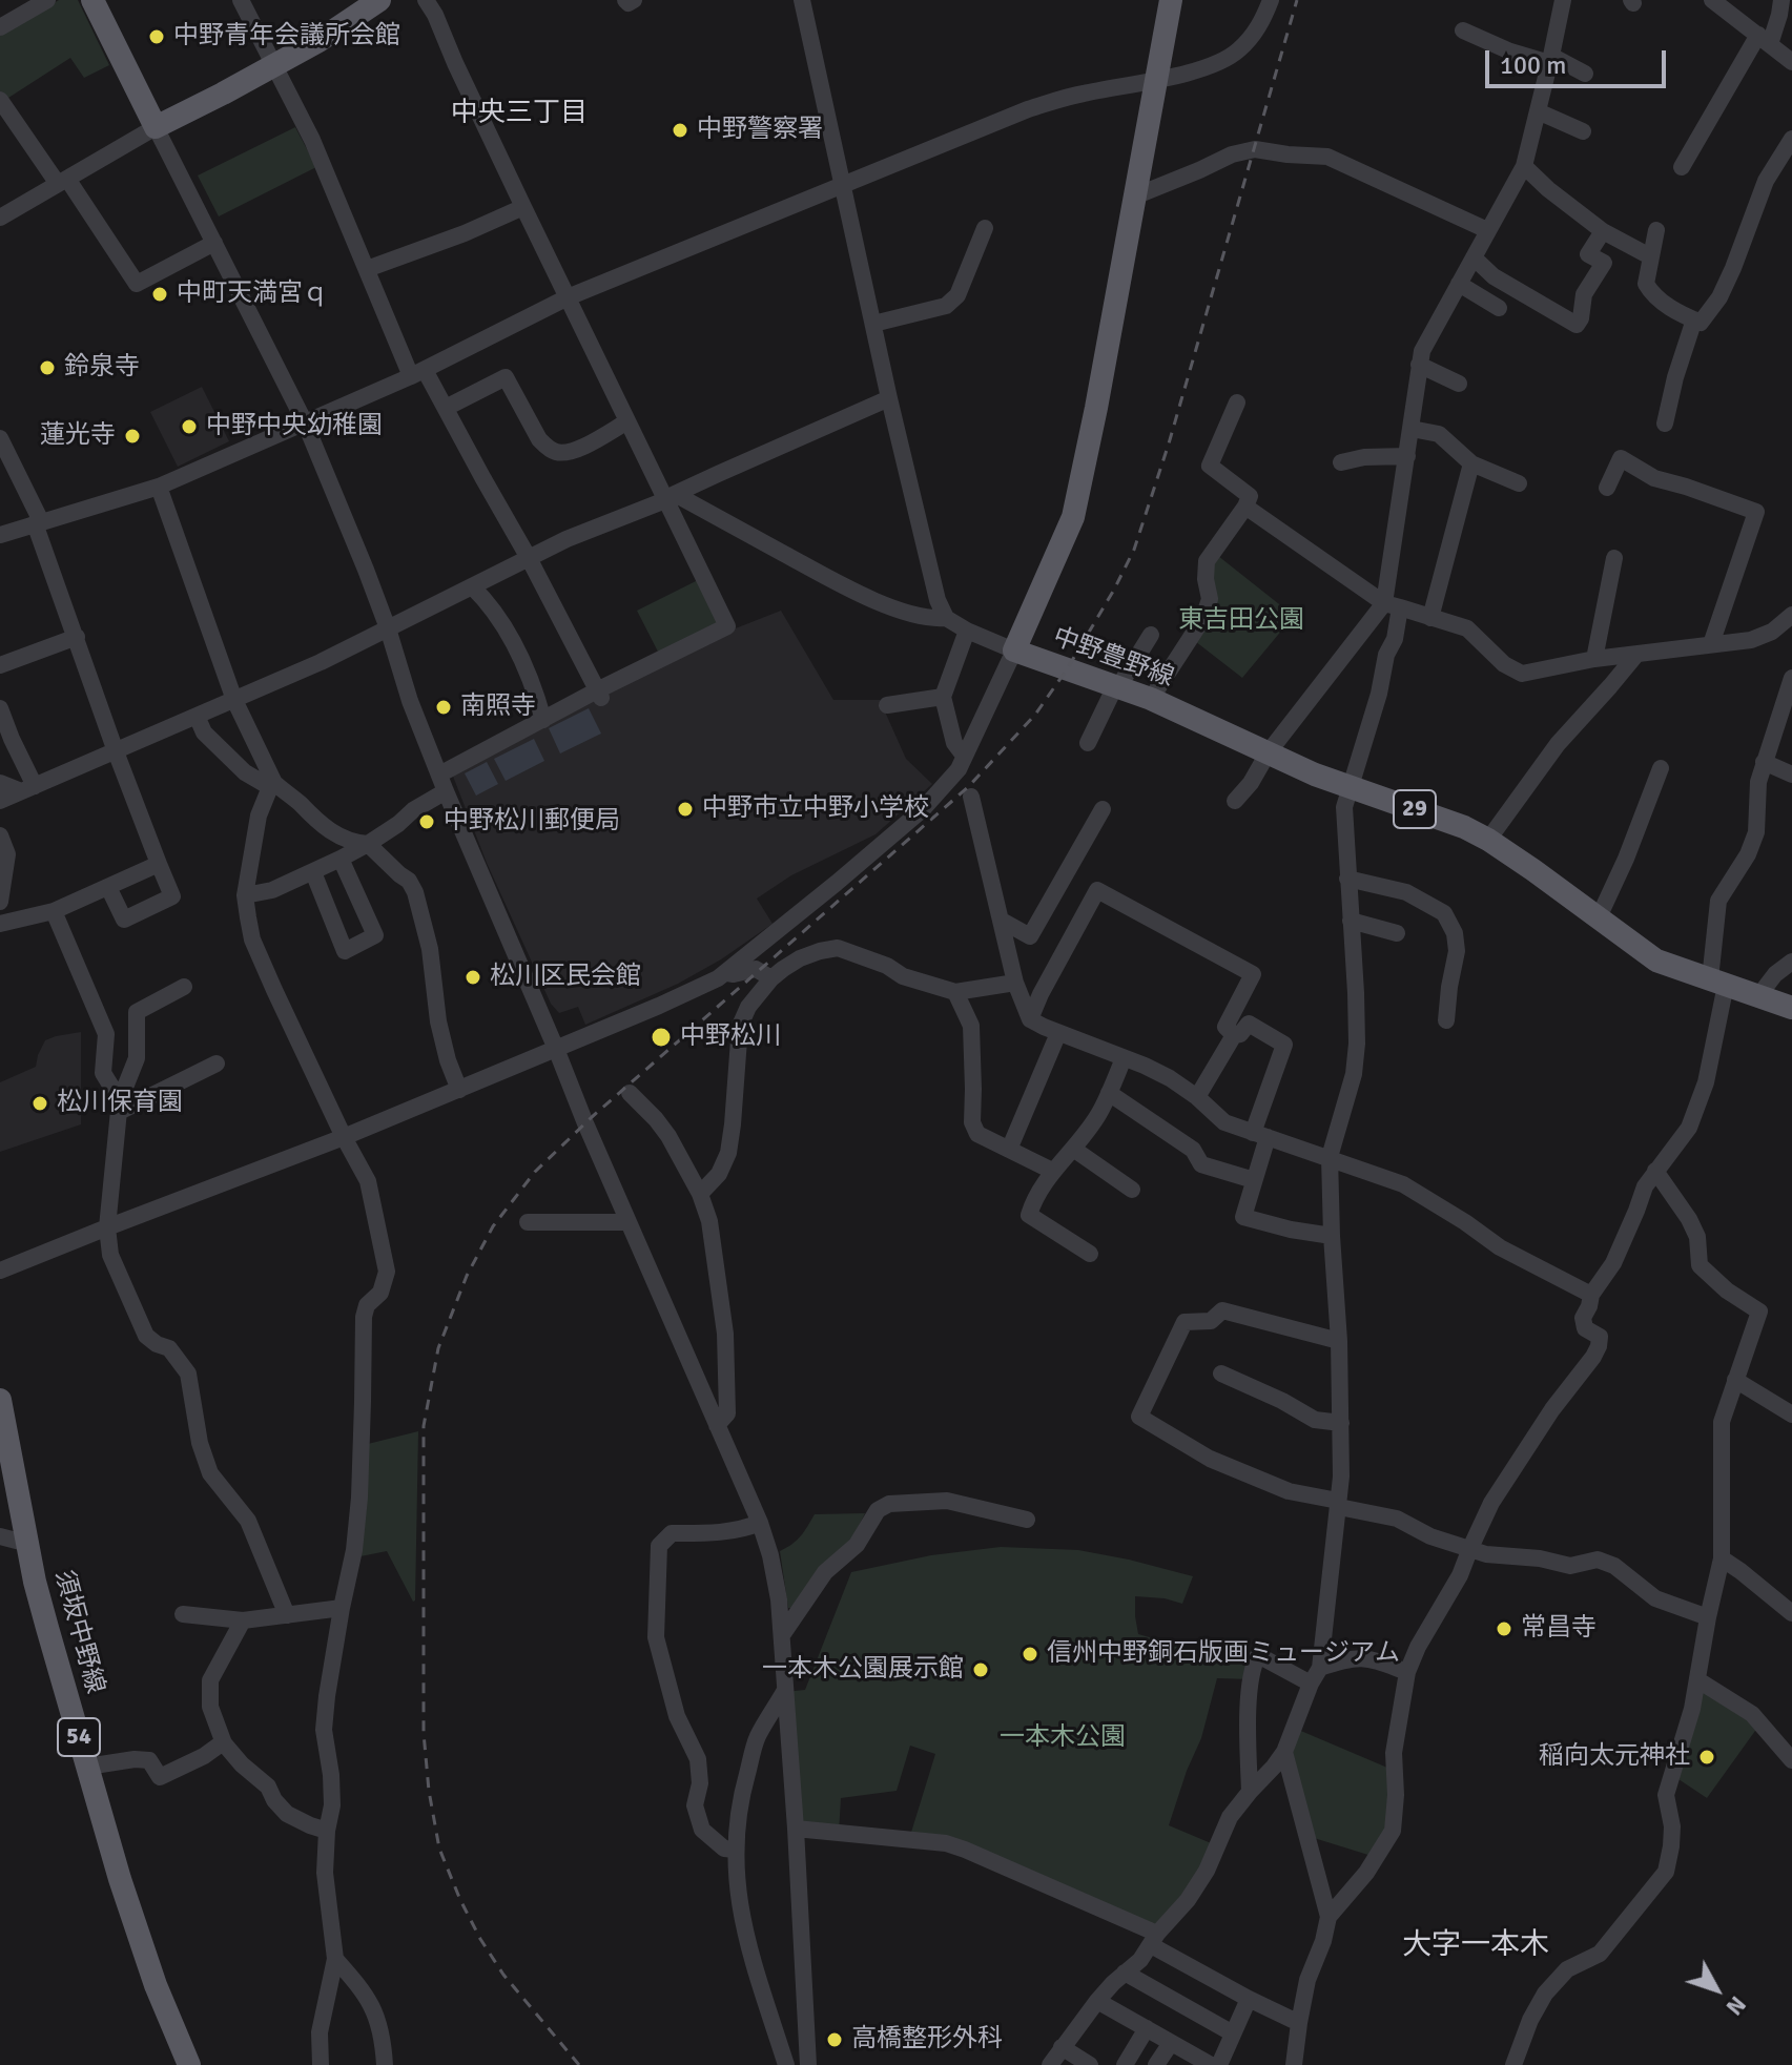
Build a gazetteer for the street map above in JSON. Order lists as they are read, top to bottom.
{
  "streets": {
    "main road": [
      "中野豊野線",
      "29",
      "須坂中野線",
      "54"
    ]
  },
  "districts": ["中央三丁目", "大字一本木"],
  "parks": ["東吉田公園", "一本木公園"],
  "places": [
    "中野青年会議所会館",
    "中野警察署",
    "中町天満宮ｑ",
    "鈴泉寺",
    "中野中央幼稚園",
    "蓮光寺",
    "南照寺",
    "中野市立中野小学校",
    "中野松川郵便局",
    "松川区民会館",
    "中野松川",
    "松川保育園",
    "常昌寺",
    "信州中野銅石版画ミュージアム",
    "一本木公園展示館",
    "稲向太元神社",
    "高橋整形外科"
  ],
  "scale_bar": "100 m",
  "north": "bottom right"
}
